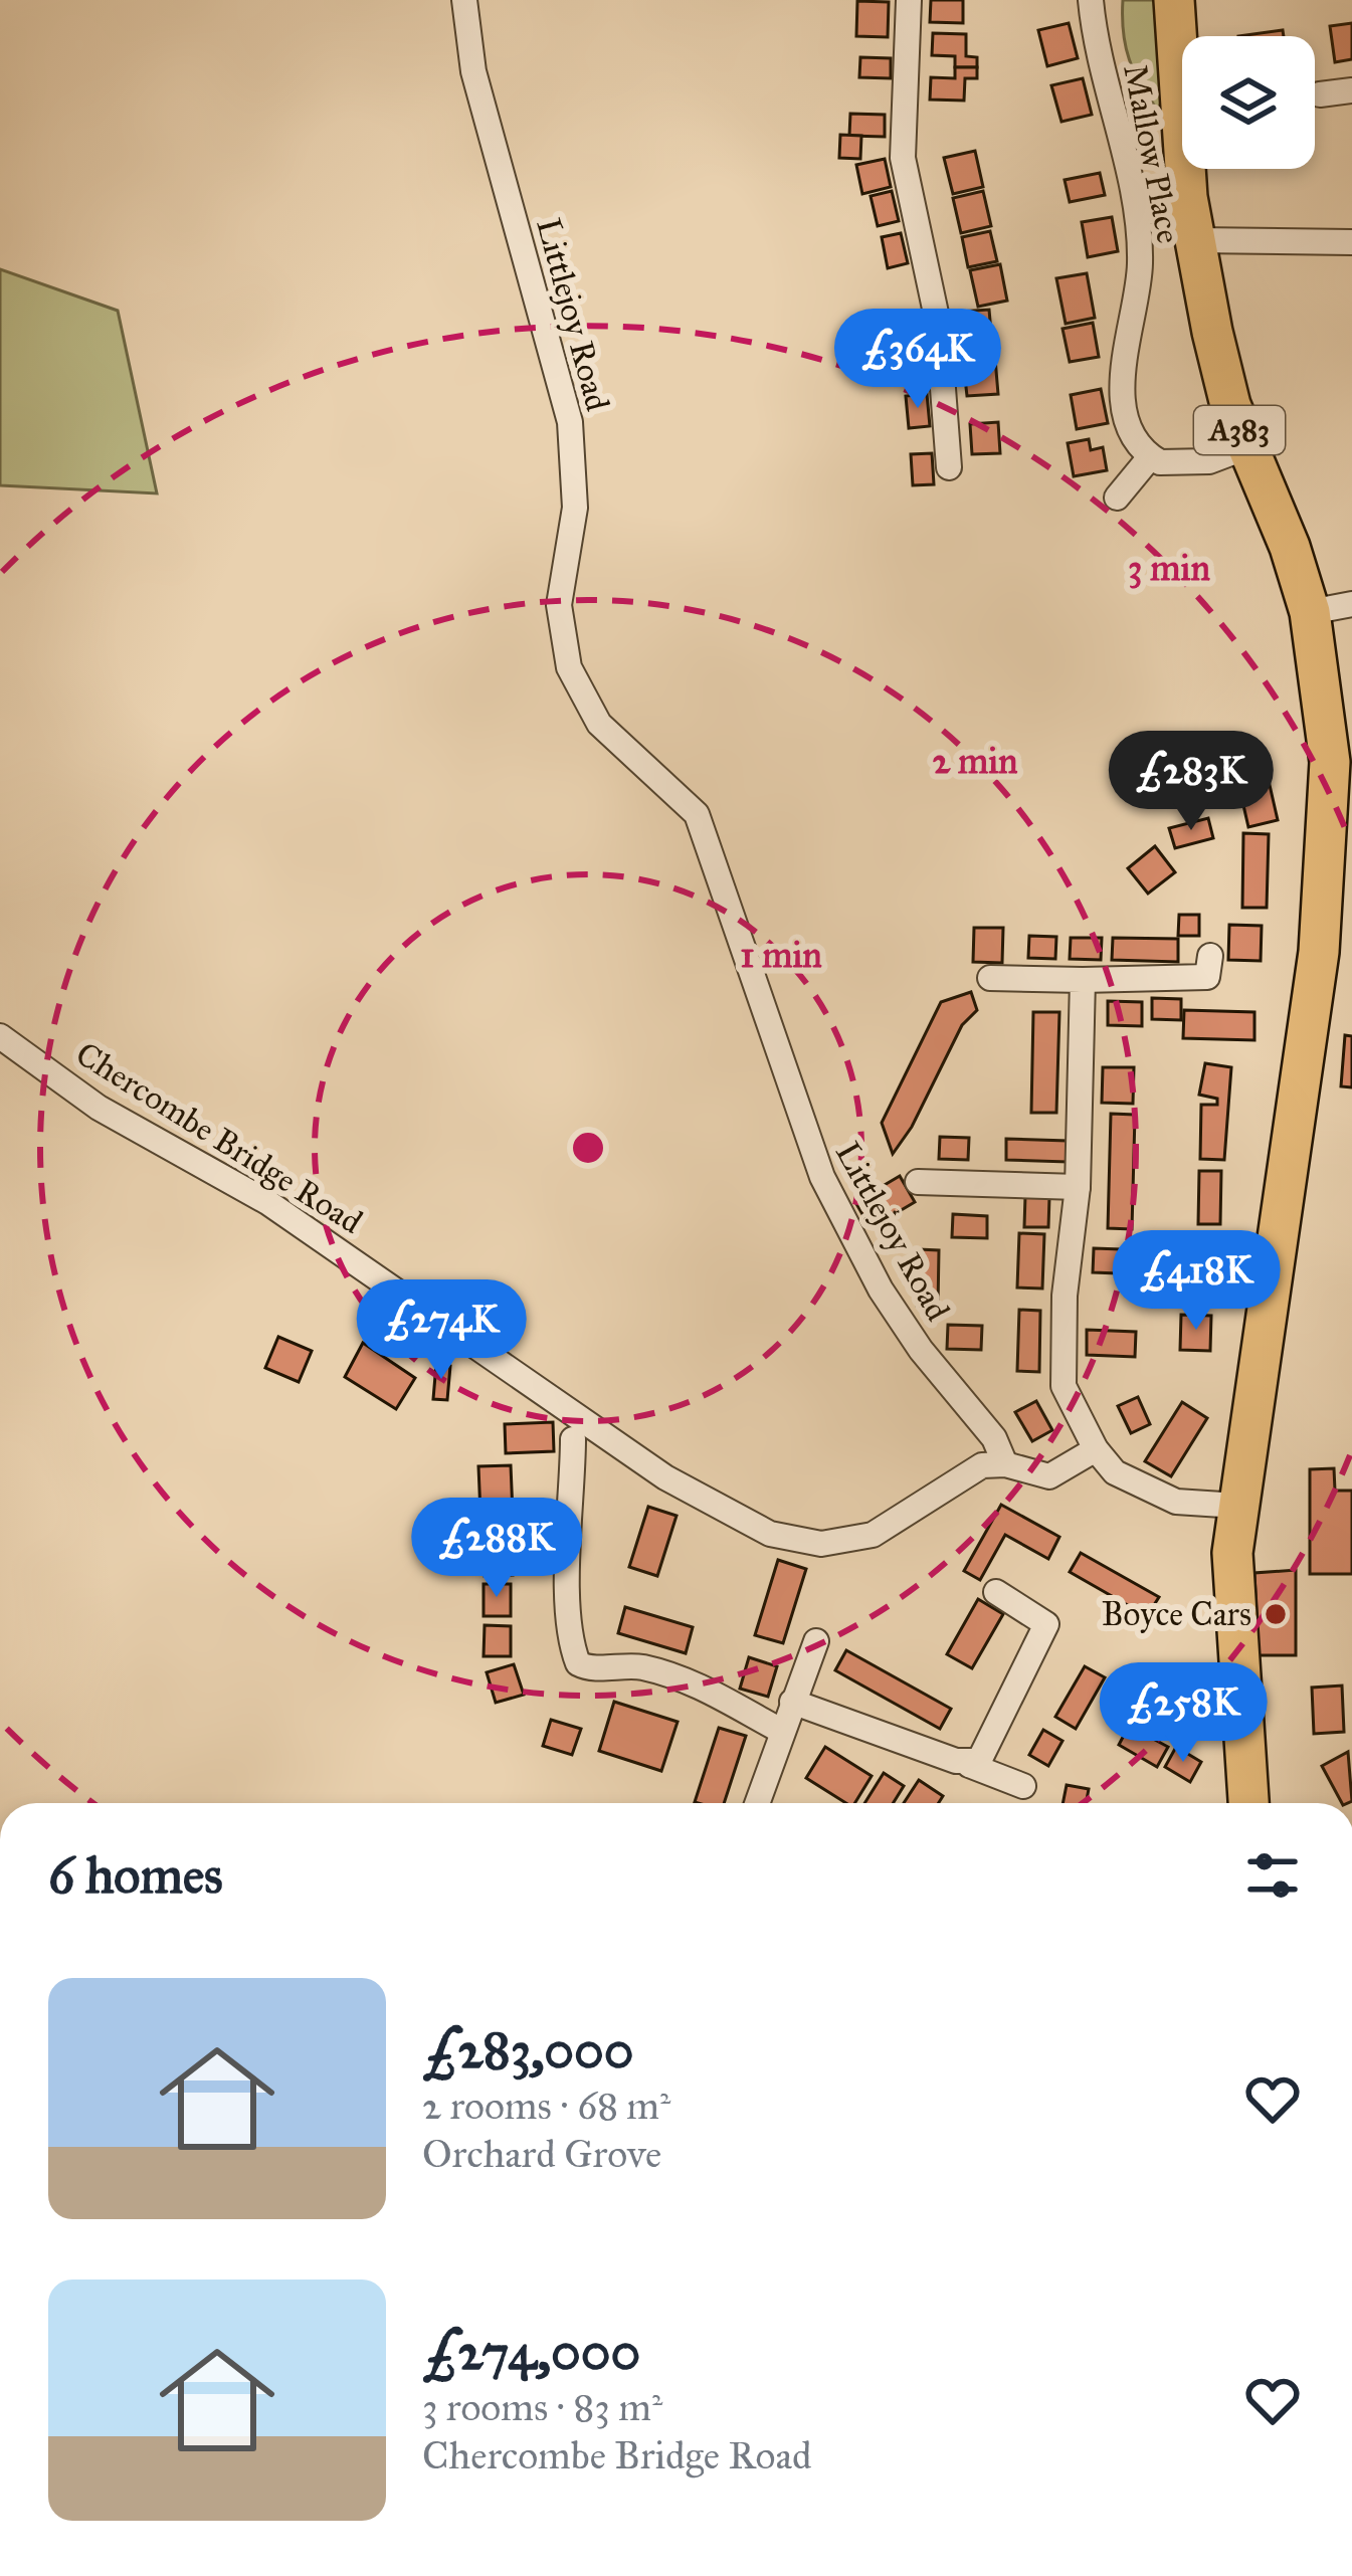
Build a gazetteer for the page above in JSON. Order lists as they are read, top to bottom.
{
  "streets": {
    "main road": ["A383"],
    "street": ["Mallow Place", "Littlejoy Road", "Chercombe Bridge Road"]
  },
  "crossings": [
    ["Littlejoy Road", "Chercombe Bridge Road"]
  ],
  "places": ["Boyce Cars"],
  "page": {
    "price": [
      "£364K",
      "£283K",
      "£418K",
      "£274K",
      "£288K",
      "£258K"
    ],
    "heading": "6 homes",
    "list": [
      {
        "name": "£283,000",
        "note": "2 rooms · 68 m² · Orchard Grove"
      },
      {
        "name": "£274,000",
        "note": "3 rooms · 83 m² · Chercombe Bridge Road"
      }
    ]
  },
  "rings": ["3 min", "2 min", "1 min"]
}
